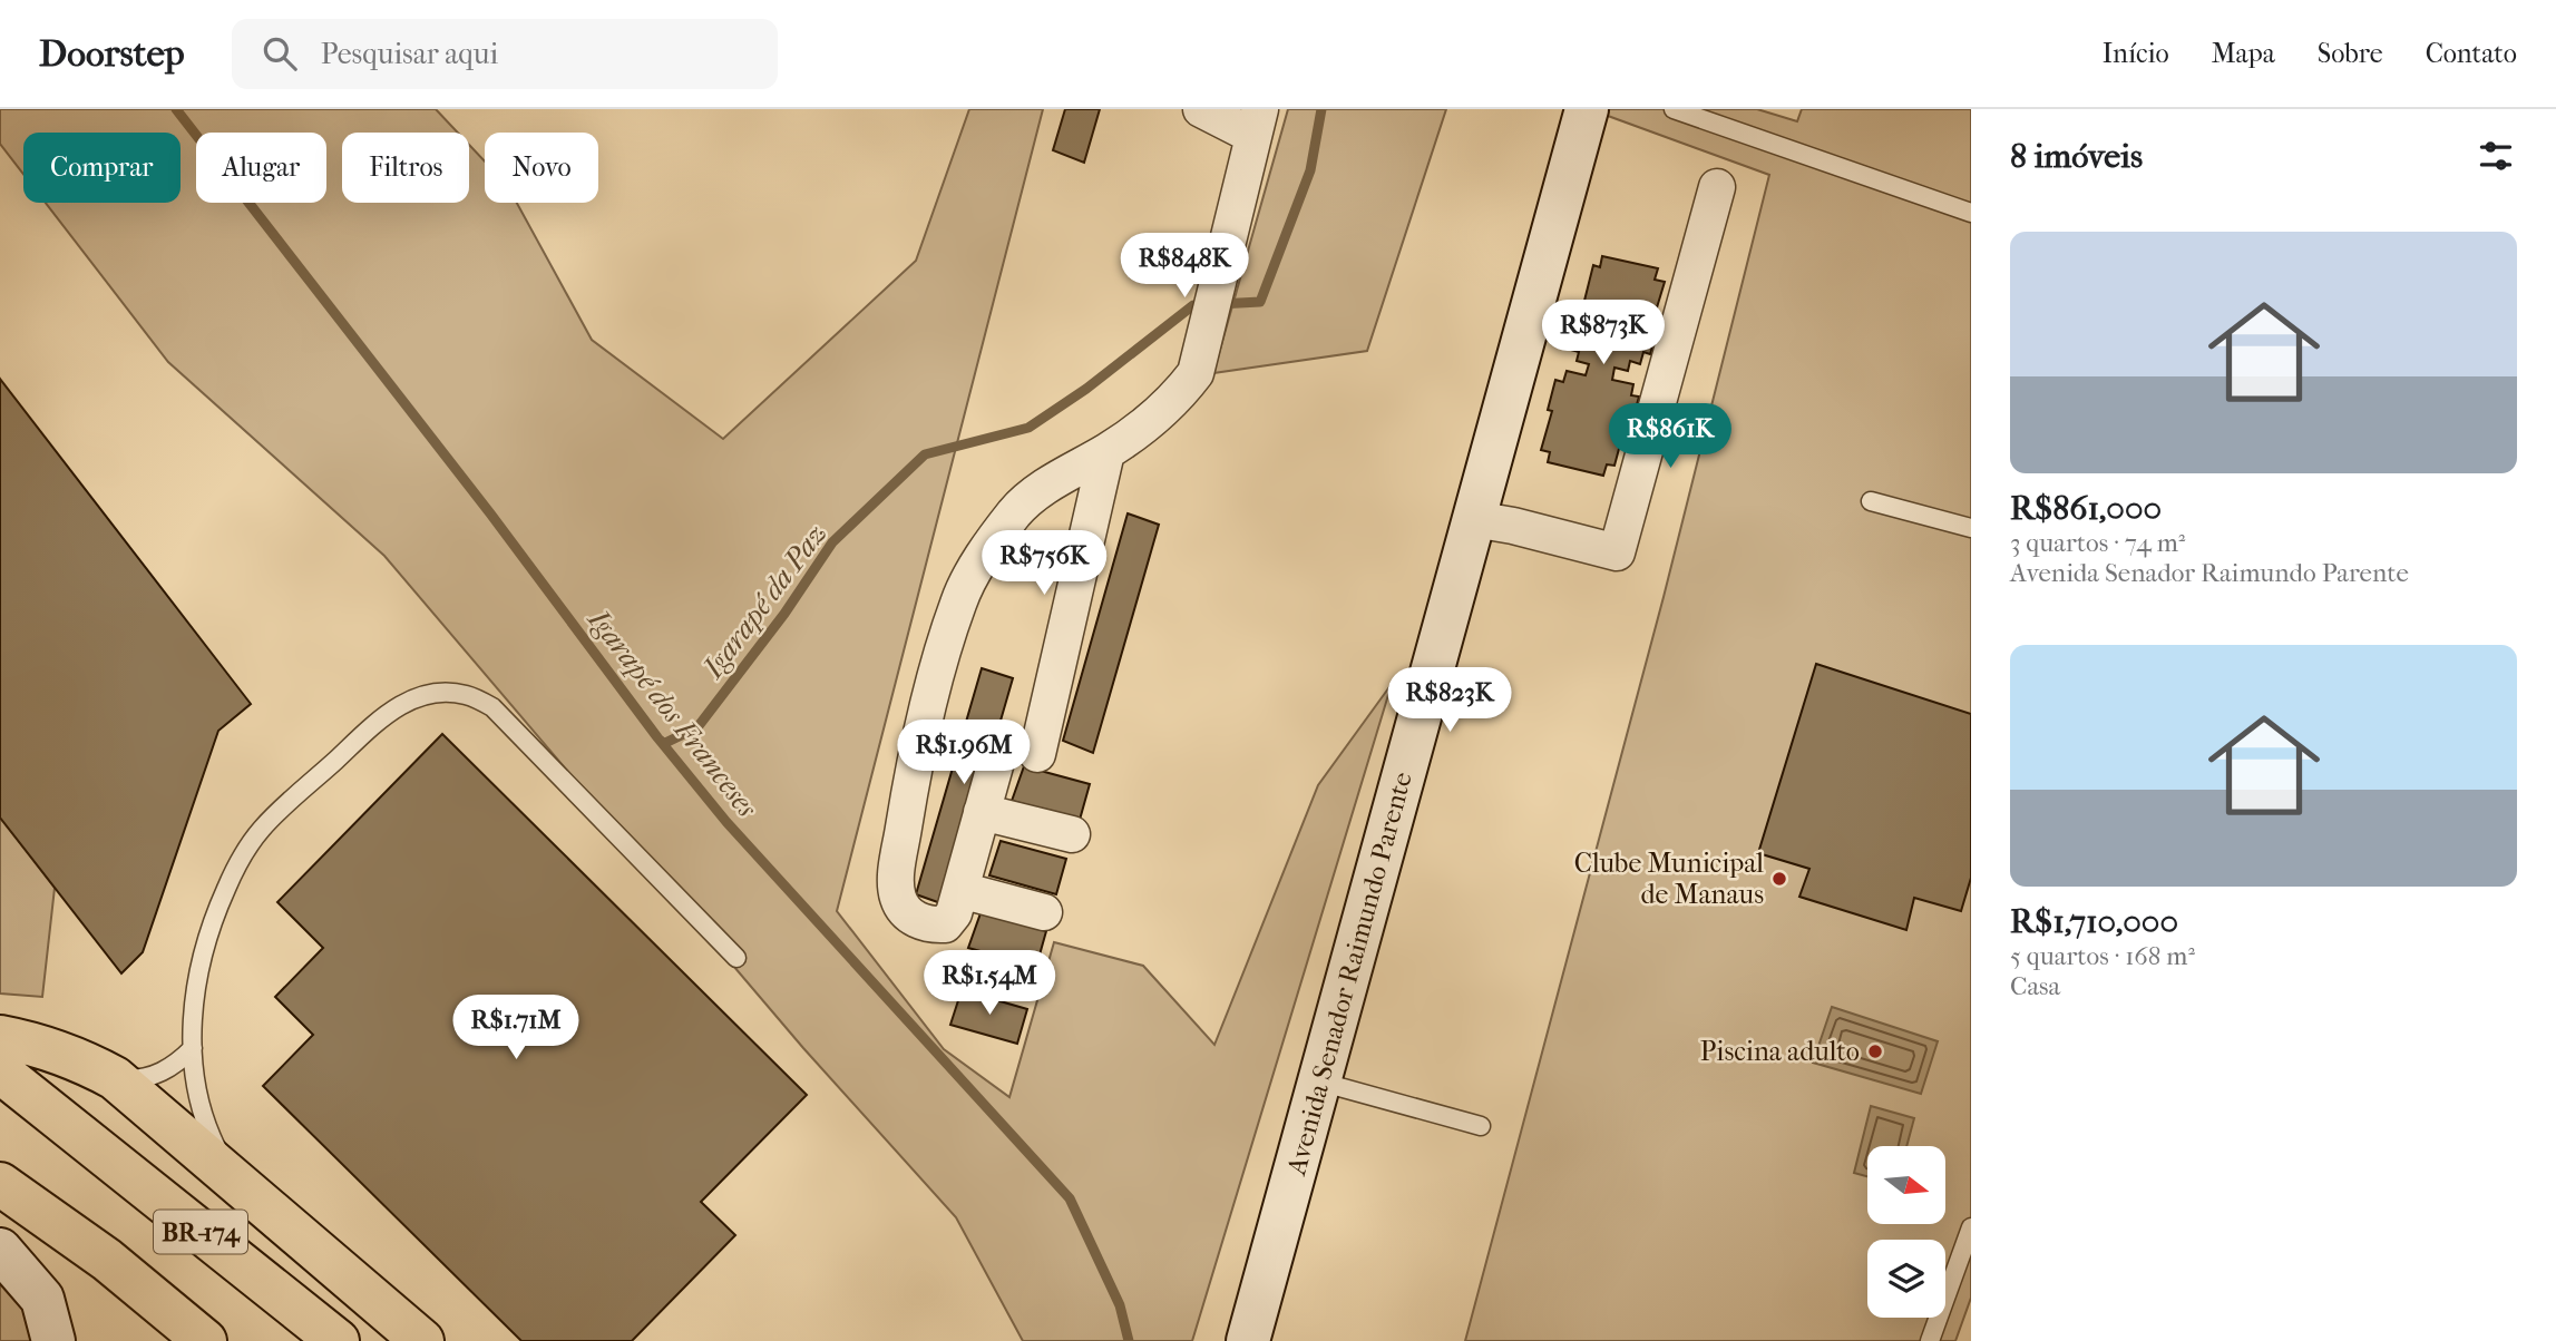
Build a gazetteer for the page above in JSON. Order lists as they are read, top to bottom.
{
  "streets": {
    "highway": ["BR-174"],
    "street": ["Avenida Senador Raimundo Parente"]
  },
  "water": ["Igarapé da Paz", "Igarapé dos Franceses"],
  "places": ["Clube Municipal de Manaus", "Piscina adulto"],
  "north": "right",
  "page": {
    "header": "Doorstep",
    "search": "Pesquisar aqui",
    "nav": [
      "Início",
      "Mapa",
      "Sobre",
      "Contato"
    ],
    "heading": "8 imóveis",
    "chip": [
      "Comprar",
      "Alugar",
      "Filtros",
      "Novo"
    ],
    "list": [
      {
        "name": "R$861,000",
        "note": "3 quartos · 74 m² · Avenida Senador Raimundo Parente"
      },
      {
        "name": "R$1,710,000",
        "note": "5 quartos · 168 m² · Casa"
      }
    ],
    "price": [
      "R$848K",
      "R$873K",
      "R$861K",
      "R$756K",
      "R$823K",
      "R$1.96M",
      "R$1.54M",
      "R$1.71M"
    ]
  }
}
